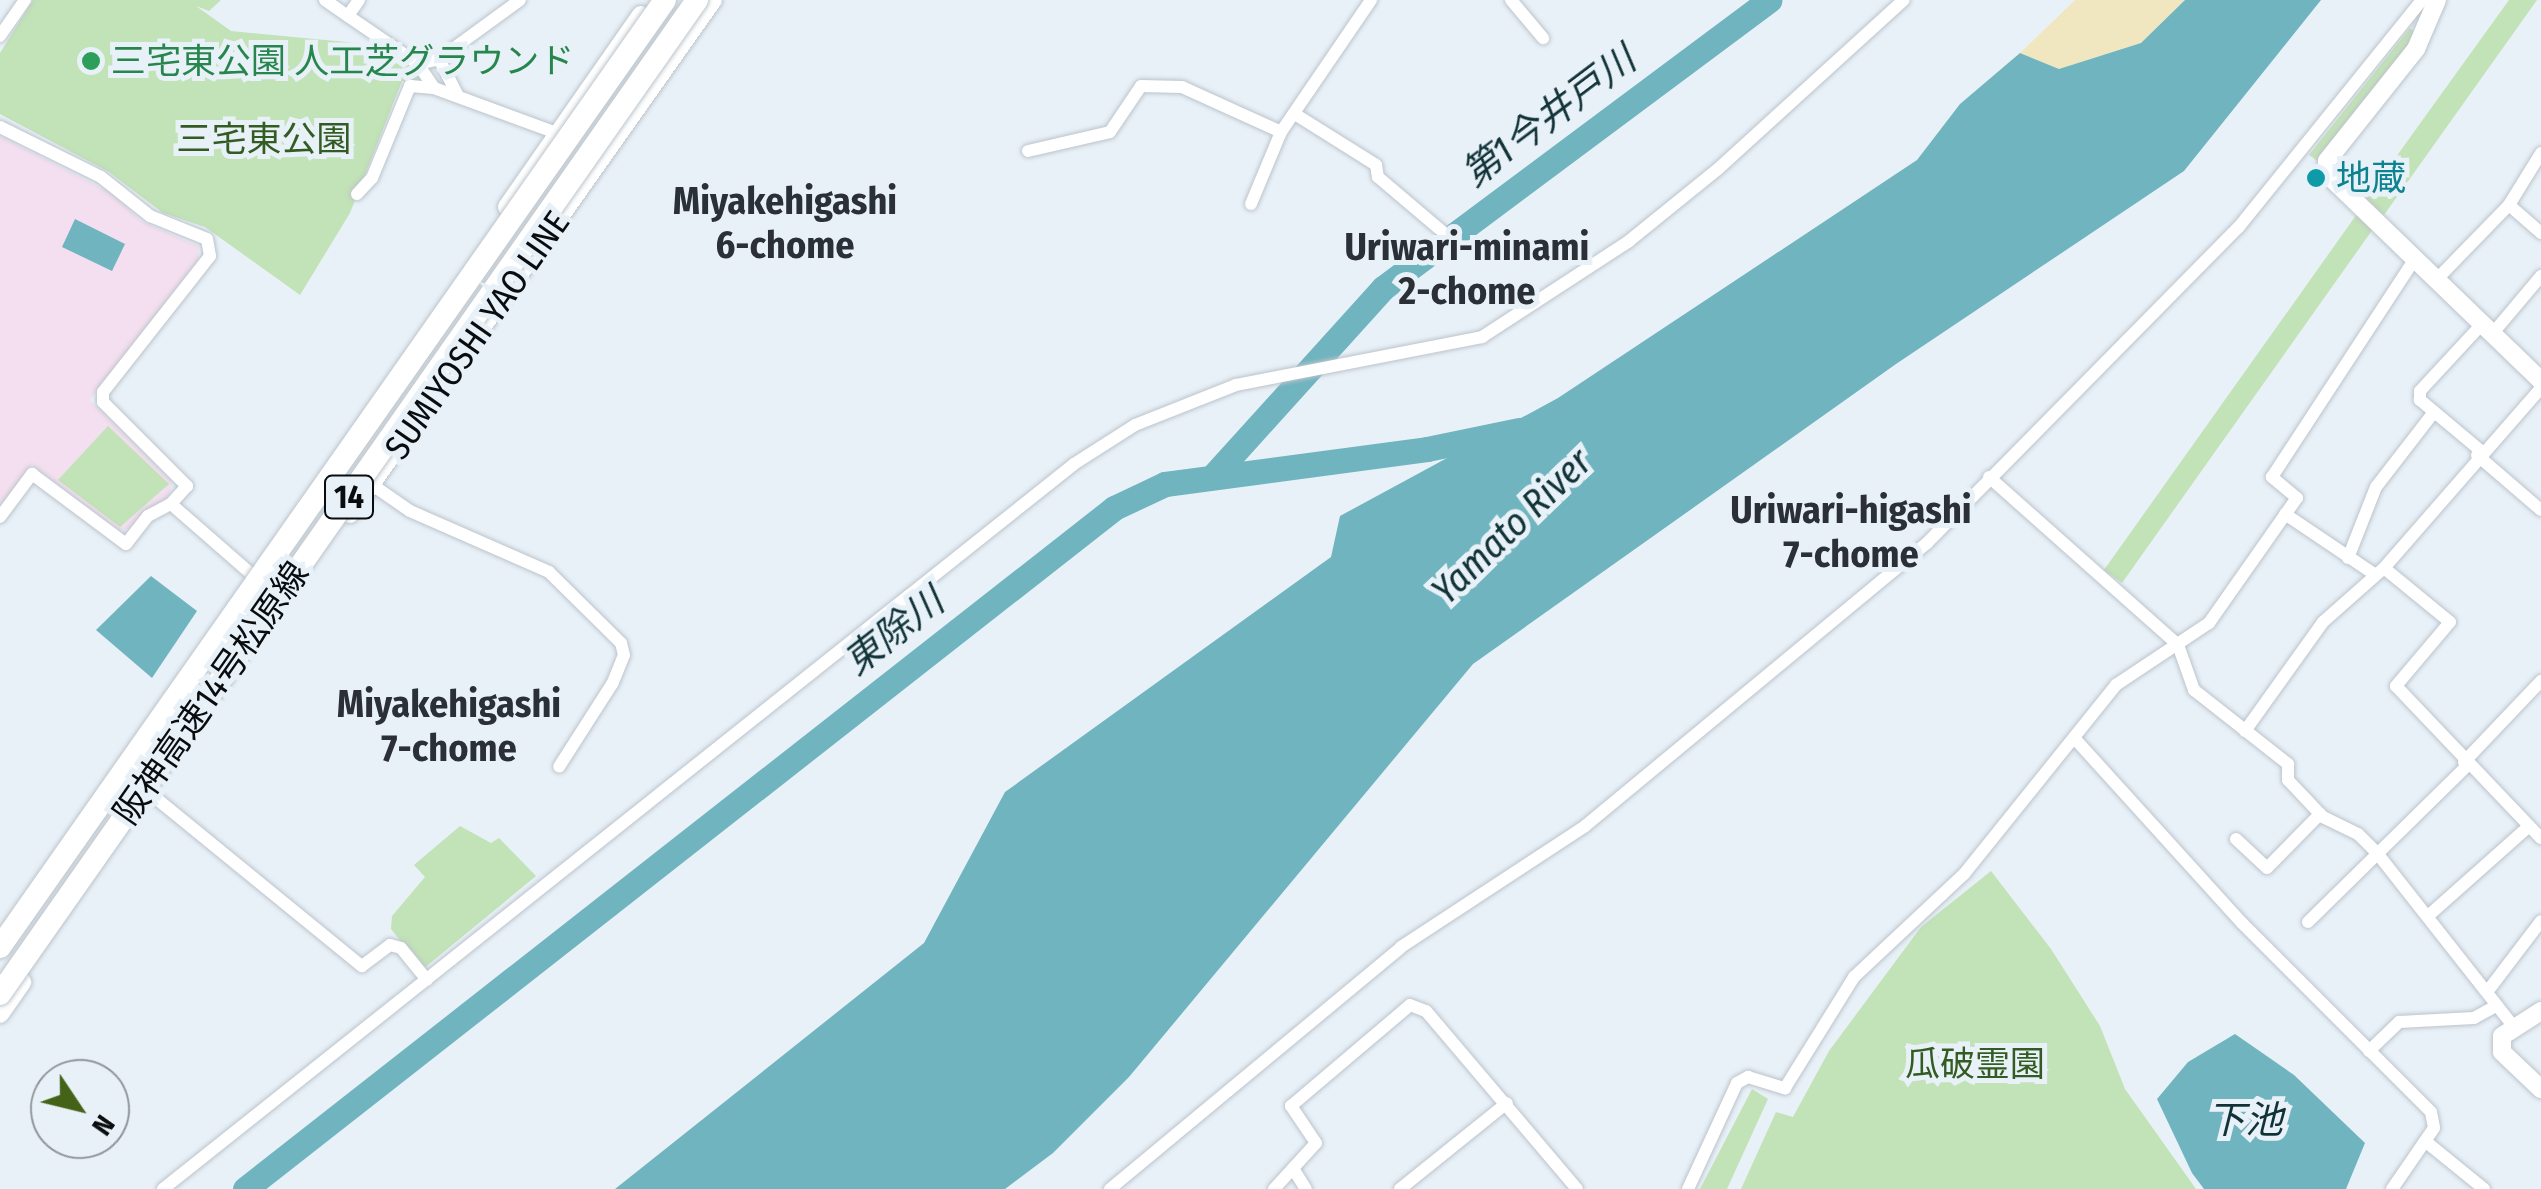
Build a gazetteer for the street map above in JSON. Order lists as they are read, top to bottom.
{
  "streets": {
    "highway": ["14", "阪神高速14号松原線"],
    "main road": ["SUMIYOSHI YAO LINE"]
  },
  "districts": [
    "Miyakehigashi 6-chome",
    "Uriwari-minami 2-chome",
    "Uriwari-higashi 7-chome",
    "Miyakehigashi 7-chome"
  ],
  "water": [
    "第1今井戸川",
    "Yamato River",
    "東除川",
    "下池"
  ],
  "parks": ["三宅東公園", "瓜破霊園"],
  "places": ["三宅東公園 人工芝グラウンド", "地蔵"],
  "north": "bottom right"
}
